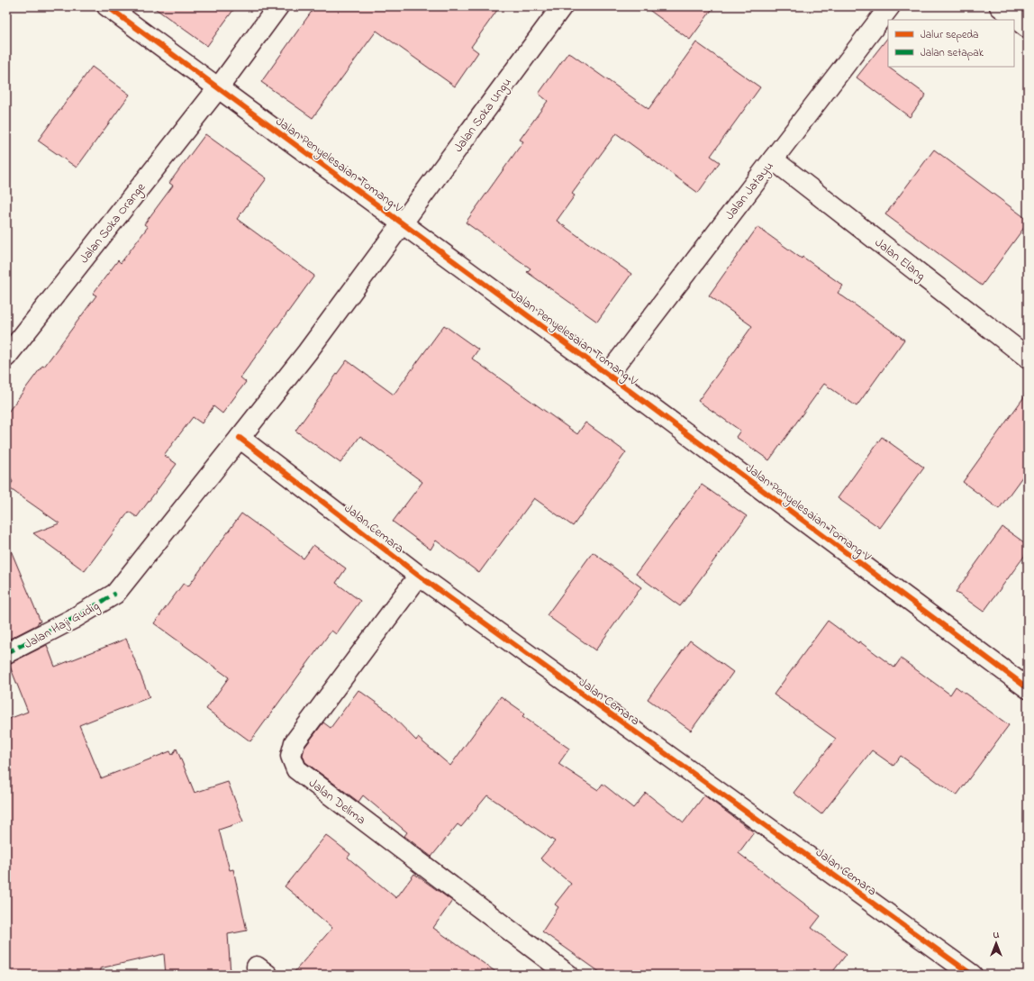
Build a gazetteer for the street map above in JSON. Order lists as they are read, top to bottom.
{
  "streets": {
    "street": [
      "Jalan Soka Ungu",
      "Jalan Penyelesaian Tomang V",
      "Jalan Jatayu",
      "Jalan Soka Orange",
      "Jalan Elang",
      "Jalan Cemara",
      "Jalan Haji Gudig",
      "Jalan Delima"
    ]
  },
  "crossings": [
    ["Jalan Soka Ungu", "Jalan Penyelesaian Tomang V"],
    ["Jalan Soka Ungu", "Jalan Cemara"],
    ["Jalan Soka Ungu", "Jalan Haji Gudig"],
    ["Jalan Penyelesaian Tomang V", "Jalan Jatayu"],
    ["Jalan Penyelesaian Tomang V", "Jalan Soka Orange"],
    ["Jalan Jatayu", "Jalan Elang"],
    ["Jalan Cemara", "Jalan Haji Gudig"],
    ["Jalan Cemara", "Jalan Delima"]
  ],
  "legend": ["Jalur sepeda", "Jalan setapak"],
  "north": "top"
}
